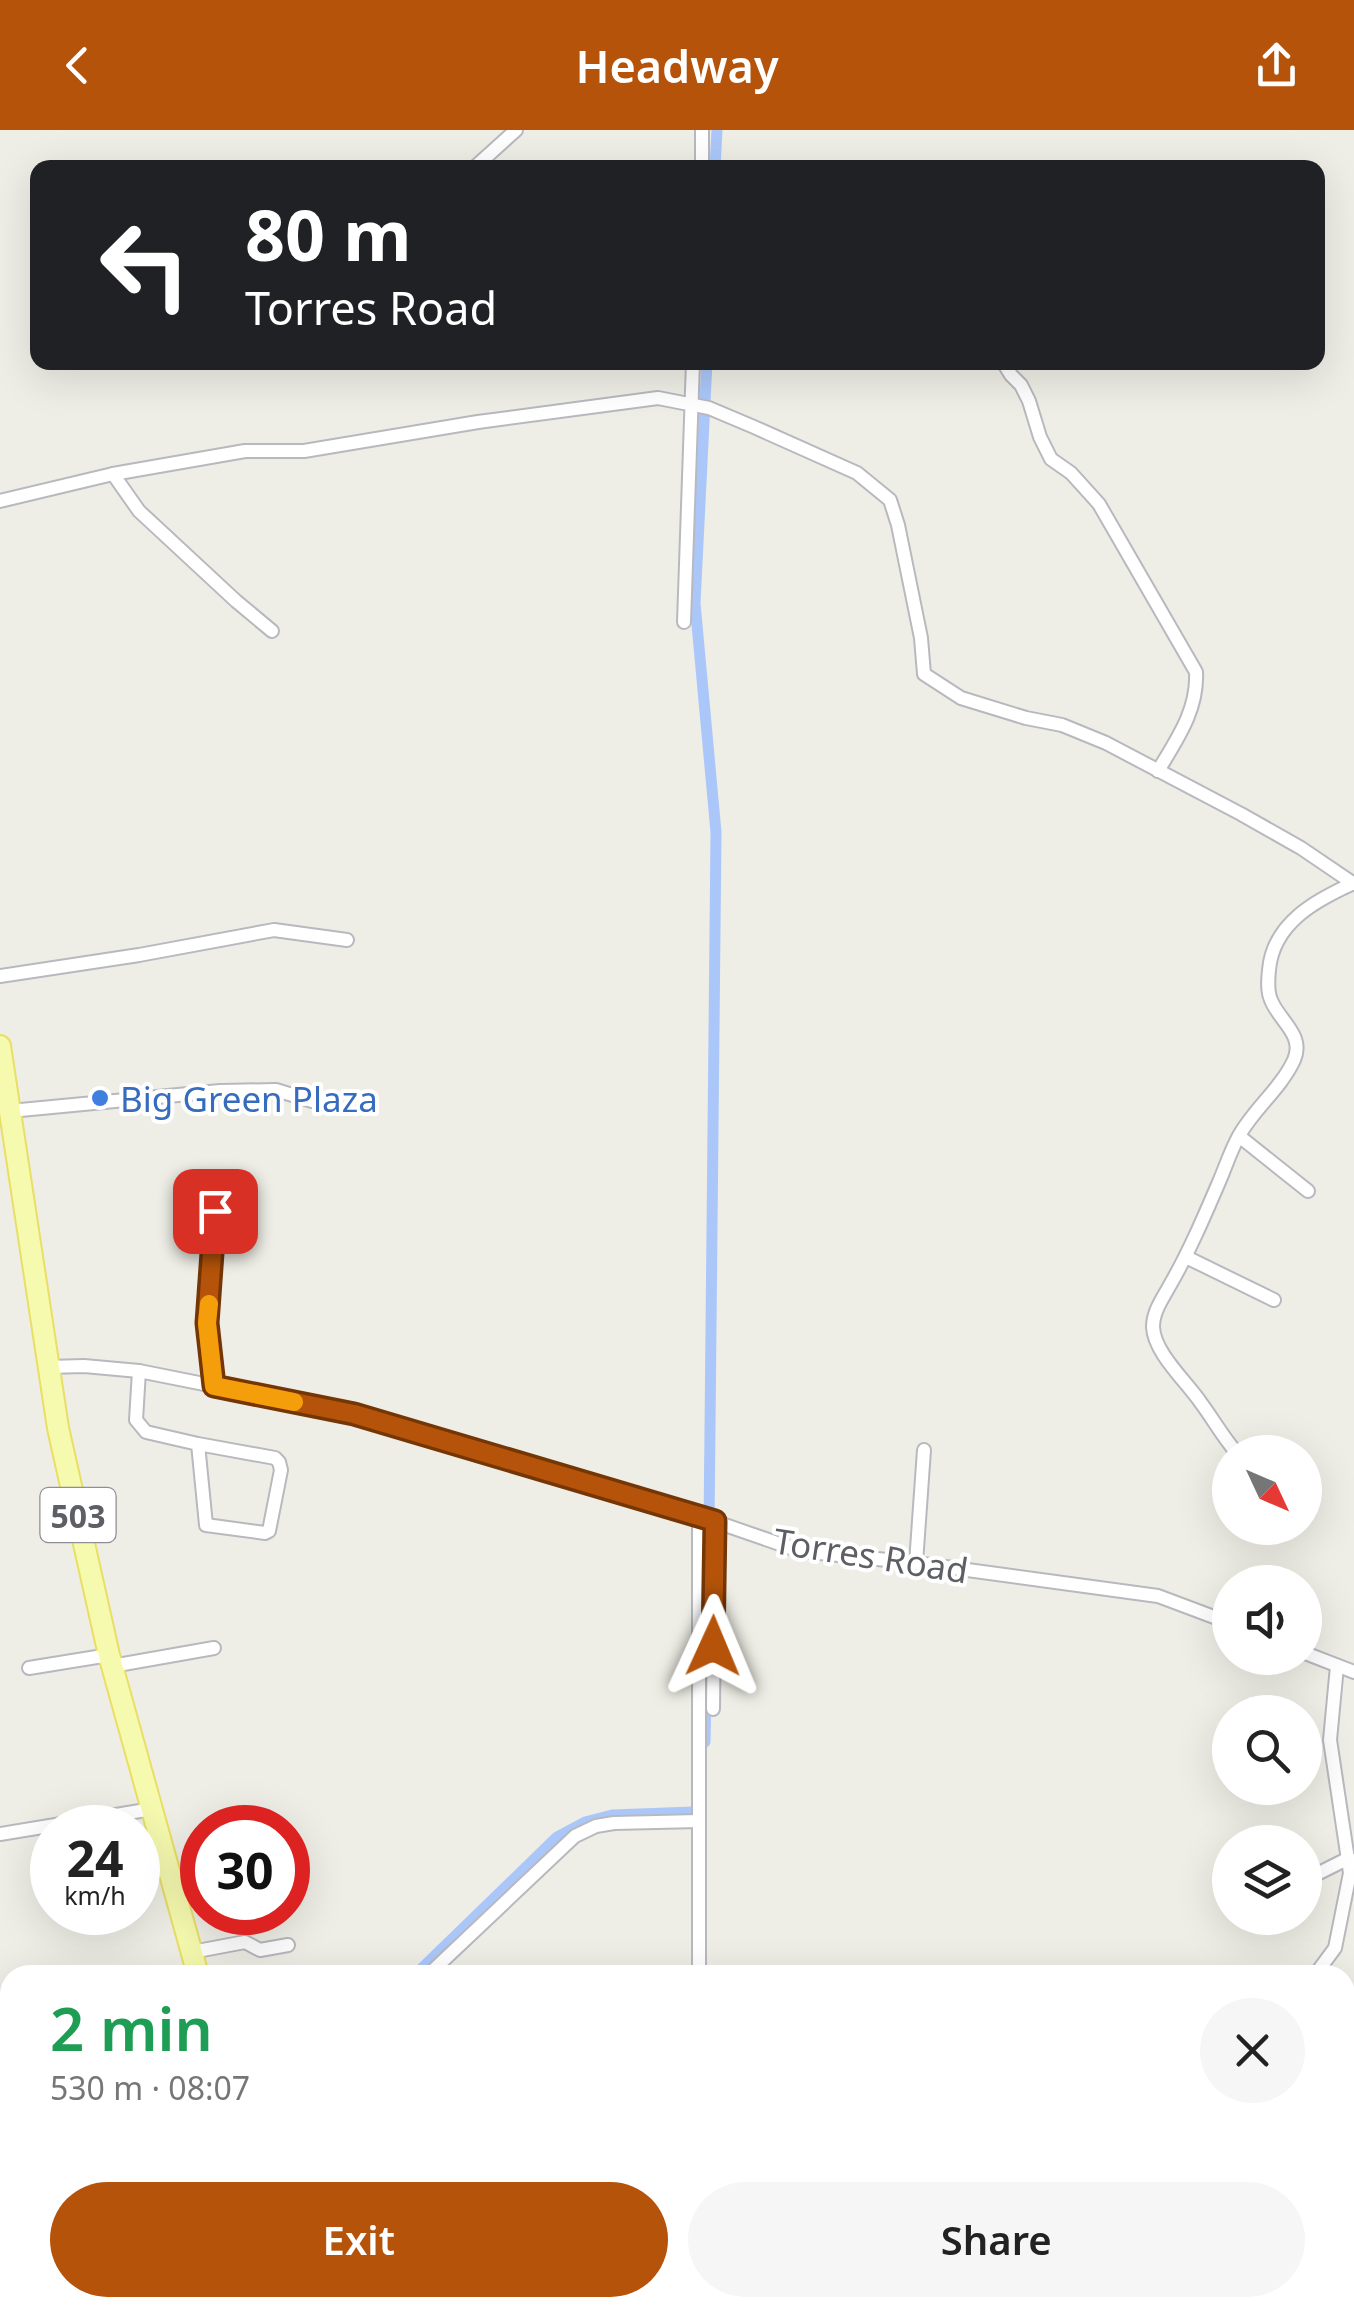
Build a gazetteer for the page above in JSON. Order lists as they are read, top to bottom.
{
  "streets": {
    "main road": ["503"],
    "street": ["Torres Road"]
  },
  "crossings": [
    ["503", "Torres Road"]
  ],
  "places": ["Big Green Plaza"],
  "north": "bottom right",
  "page": {
    "header": "Headway",
    "turn": ["80 m", "Torres Road"],
    "speed": "24 km/h",
    "limit": "30",
    "heading": ["2 min", "530 m · 08:07"],
    "buttons": ["Exit", "Share"]
  }
}
